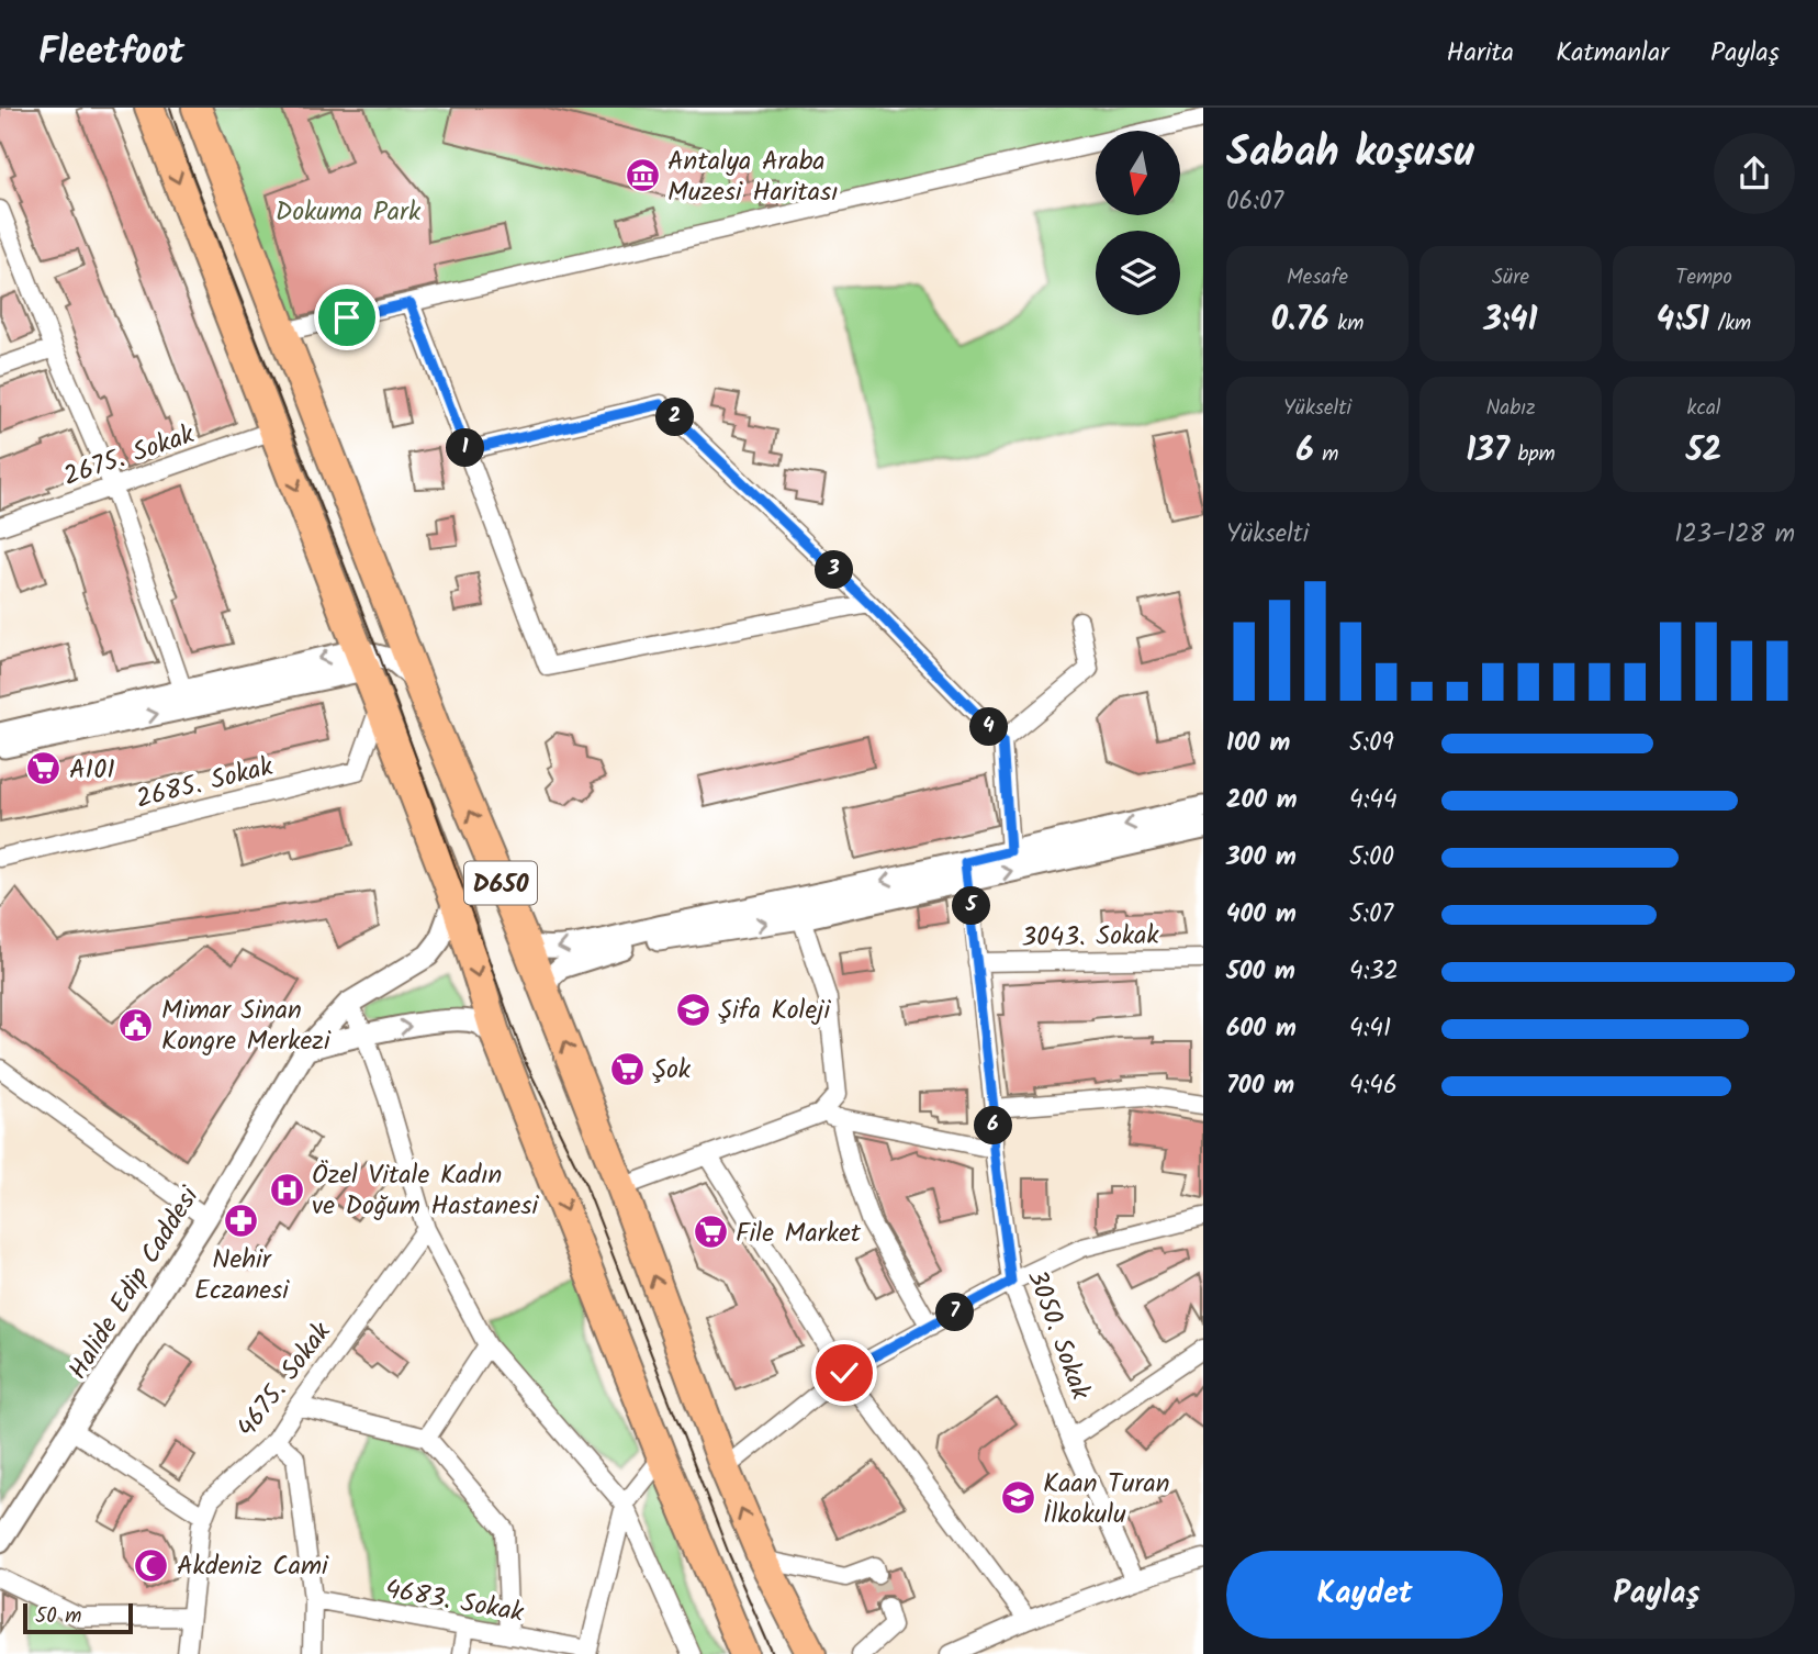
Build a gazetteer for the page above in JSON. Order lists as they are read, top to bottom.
{
  "streets": {
    "highway": ["D650"],
    "street": [
      "2675. Sokak",
      "2685. Sokak",
      "3043. Sokak",
      "Halide Edip Caddesi",
      "3050. Sokak",
      "4675. Sokak",
      "4683. Sokak"
    ]
  },
  "crossings": [
    ["2675. Sokak", "D650"],
    ["2685. Sokak", "D650"],
    ["D650", "Halide Edip Caddesi"],
    ["3043. Sokak", "3050. Sokak"]
  ],
  "parks": ["Dokuma Park"],
  "places": {
    "museum": ["Antalya Araba Muzesi Haritası"],
    "supermarket": ["A101", "Şok", "File Market"],
    "school or university": ["Şifa Koleji", "Kaan Turan İlkokulu"],
    "public building": ["Mimar Sinan Kongre Merkezi"],
    "hospital": ["Özel Vitale Kadın ve Doğum Hastanesi"],
    "pharmacy": ["Nehir Eczanesi"],
    "mosque": ["Akdeniz Cami"]
  },
  "scale_bar": "50 m",
  "north": "bottom",
  "page": {
    "header": "Fleetfoot",
    "nav": ["Harita", "Katmanlar", "Paylaş"],
    "heading": ["Sabah koşusu", "06:07"],
    "stats": [
      ["Mesafe", "0.76 km"],
      ["Süre", "3:41"],
      ["Tempo", "4:51 /km"],
      ["Yükselti", "6 m"],
      ["Nabız", "137 bpm"],
      ["kcal", "52"]
    ],
    "pins": [
      "2",
      "1",
      "3",
      "4",
      "5",
      "6",
      "7"
    ],
    "chart": ["Yükselti", "123–128 m"],
    "list": [
      {
        "name": "100 m",
        "note": "5:09"
      },
      {
        "name": "200 m",
        "note": "4:44"
      },
      {
        "name": "300 m",
        "note": "5:00"
      },
      {
        "name": "400 m",
        "note": "5:07"
      },
      {
        "name": "500 m",
        "note": "4:32"
      },
      {
        "name": "600 m",
        "note": "4:41"
      },
      {
        "name": "700 m",
        "note": "4:46"
      }
    ],
    "buttons": ["Kaydet", "Paylaş"],
    "scale": "50 m"
  }
}
